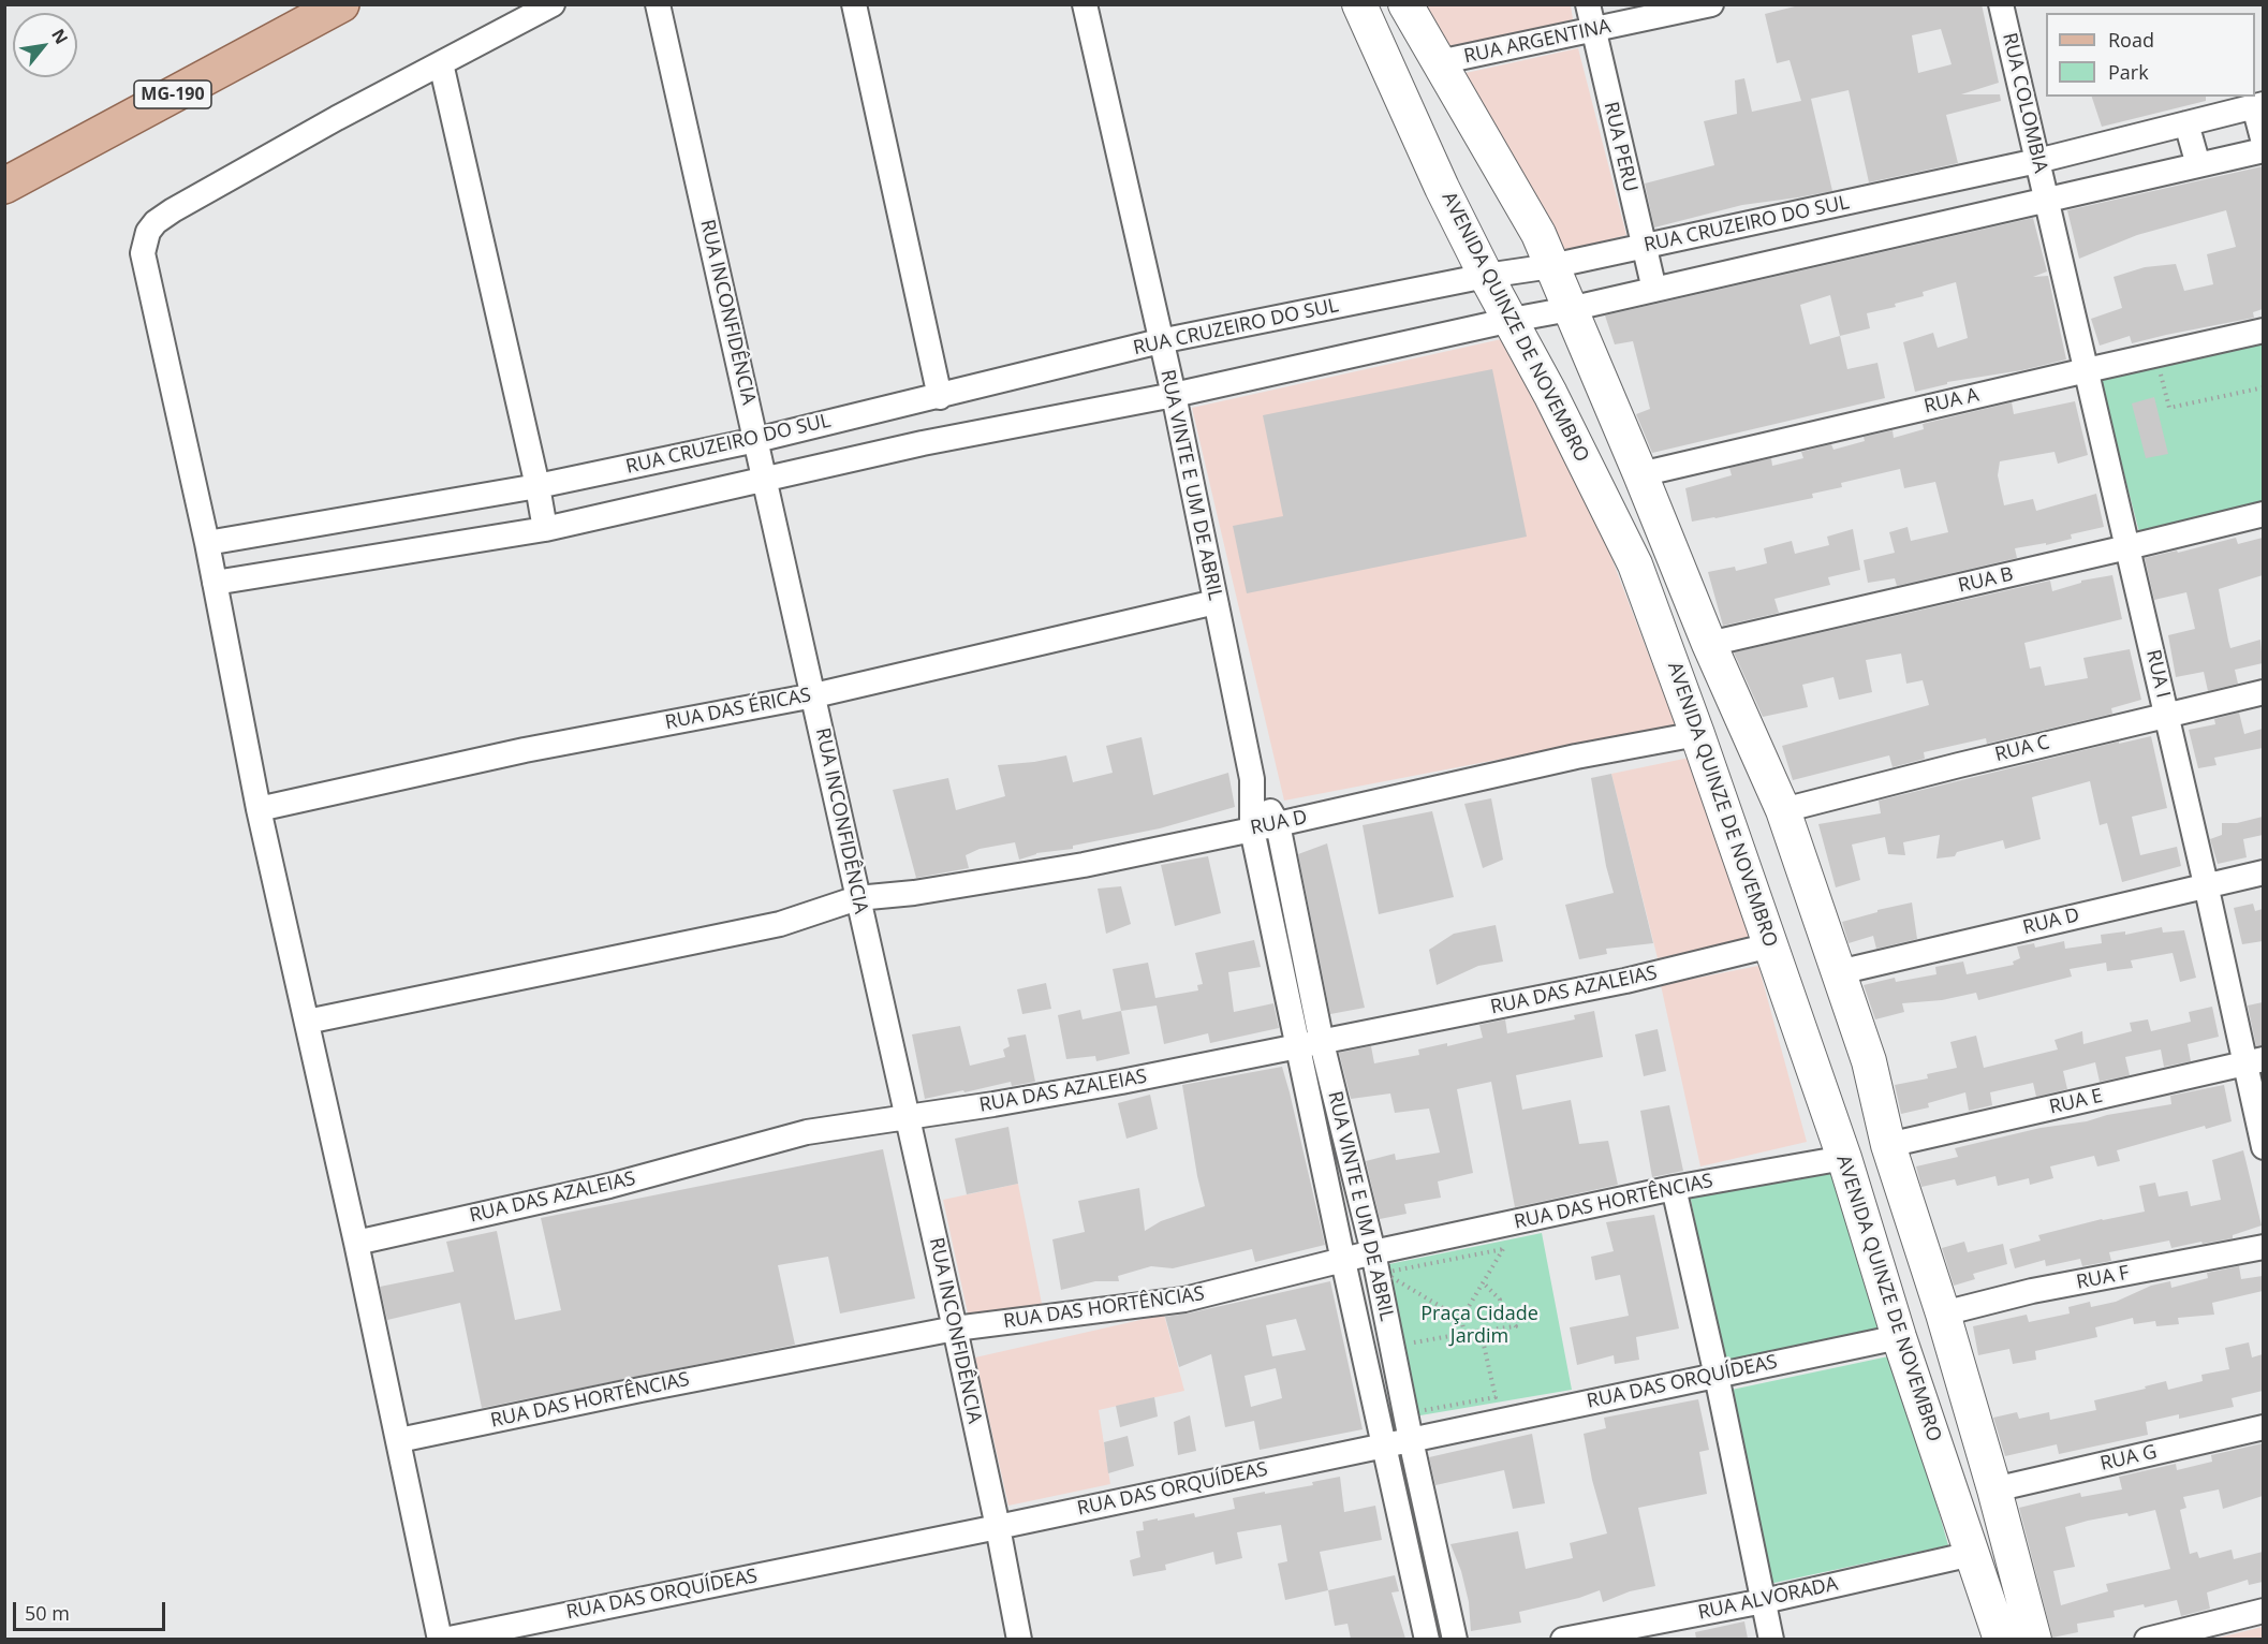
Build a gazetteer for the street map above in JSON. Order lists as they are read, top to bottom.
{
  "streets": {
    "main road": ["MG-190", "AVENIDA QUINZE DE NOVEMBRO"],
    "street": [
      "RUA ARGENTINA",
      "RUA COLOMBIA",
      "RUA PERU",
      "RUA CRUZEIRO DO SUL",
      "RUA INCONFIDÊNCIA",
      "RUA A",
      "RUA VINTE E UM DE ABRIL",
      "RUA B",
      "RUA I",
      "RUA DAS ÉRICAS",
      "RUA C",
      "RUA D",
      "RUA DAS AZALEIAS",
      "RUA E",
      "RUA DAS HORTÊNCIAS",
      "RUA F",
      "RUA DAS ORQUÍDEAS",
      "RUA G",
      "RUA ALVORADA"
    ]
  },
  "crossings": [
    ["RUA ARGENTINA", "RUA PERU"],
    ["RUA ARGENTINA", "AVENIDA QUINZE DE NOVEMBRO"],
    ["RUA COLOMBIA", "RUA CRUZEIRO DO SUL"],
    ["RUA COLOMBIA", "RUA I"],
    ["RUA PERU", "RUA CRUZEIRO DO SUL"],
    ["RUA CRUZEIRO DO SUL", "RUA INCONFIDÊNCIA"],
    ["RUA CRUZEIRO DO SUL", "AVENIDA QUINZE DE NOVEMBRO"],
    ["RUA CRUZEIRO DO SUL", "RUA VINTE E UM DE ABRIL"],
    ["RUA INCONFIDÊNCIA", "RUA DAS ÉRICAS"],
    ["RUA INCONFIDÊNCIA", "RUA D"],
    ["RUA INCONFIDÊNCIA", "RUA DAS AZALEIAS"],
    ["RUA INCONFIDÊNCIA", "RUA DAS HORTÊNCIAS"],
    ["RUA INCONFIDÊNCIA", "RUA DAS ORQUÍDEAS"],
    ["AVENIDA QUINZE DE NOVEMBRO", "RUA A"],
    ["AVENIDA QUINZE DE NOVEMBRO", "RUA B"],
    ["AVENIDA QUINZE DE NOVEMBRO", "RUA C"],
    ["AVENIDA QUINZE DE NOVEMBRO", "RUA D"],
    ["AVENIDA QUINZE DE NOVEMBRO", "RUA DAS AZALEIAS"],
    ["AVENIDA QUINZE DE NOVEMBRO", "RUA E"],
    ["AVENIDA QUINZE DE NOVEMBRO", "RUA DAS HORTÊNCIAS"],
    ["AVENIDA QUINZE DE NOVEMBRO", "RUA F"],
    ["AVENIDA QUINZE DE NOVEMBRO", "RUA DAS ORQUÍDEAS"],
    ["AVENIDA QUINZE DE NOVEMBRO", "RUA G"],
    ["AVENIDA QUINZE DE NOVEMBRO", "RUA ALVORADA"],
    ["RUA A", "RUA I"],
    ["RUA VINTE E UM DE ABRIL", "RUA DAS ÉRICAS"],
    ["RUA VINTE E UM DE ABRIL", "RUA D"],
    ["RUA VINTE E UM DE ABRIL", "RUA DAS AZALEIAS"],
    ["RUA VINTE E UM DE ABRIL", "RUA DAS HORTÊNCIAS"],
    ["RUA VINTE E UM DE ABRIL", "RUA DAS ORQUÍDEAS"],
    ["RUA B", "RUA I"],
    ["RUA I", "RUA C"],
    ["RUA I", "RUA D"],
    ["RUA I", "RUA E"]
  ],
  "parks": ["Praça Cidade Jardim"],
  "legend": ["Road", "Park"],
  "scale_bar": "50 m",
  "north": "top right"
}
